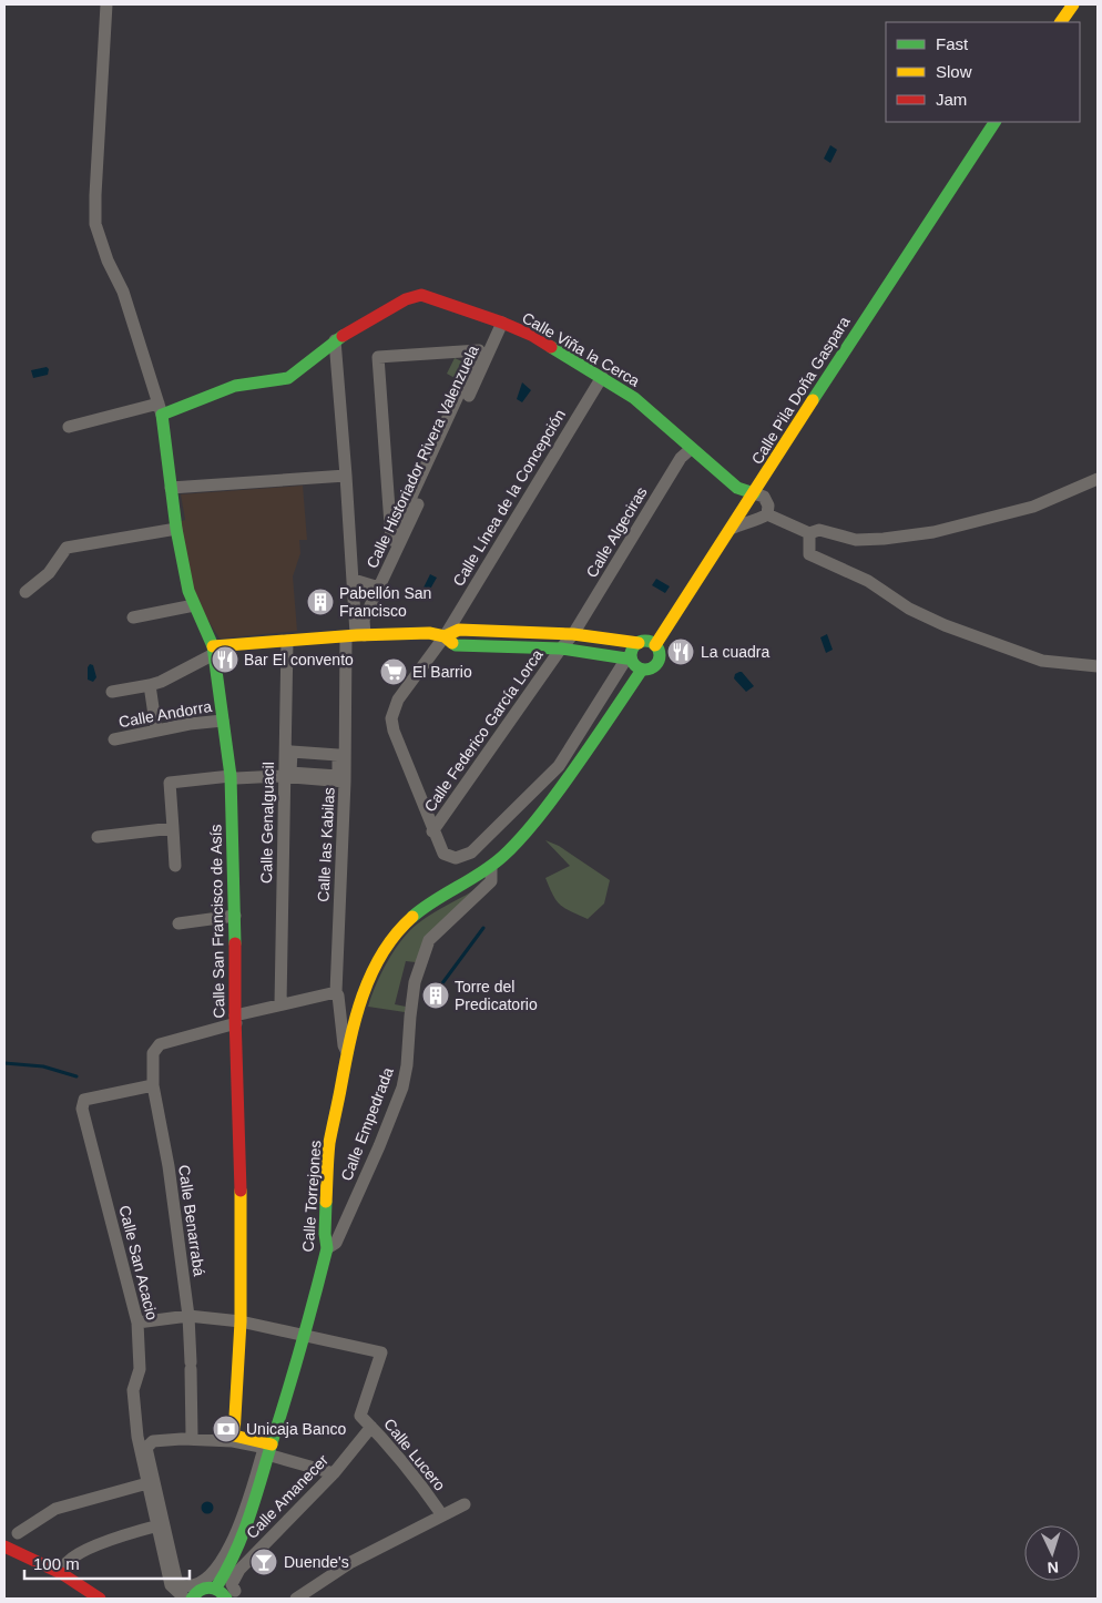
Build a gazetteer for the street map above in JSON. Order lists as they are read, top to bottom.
{
  "streets": {
    "street": [
      "Calle Viña la Cerca",
      "Calle Pila Doña Gaspara",
      "Calle Historiador Rivera Valenzuela",
      "Calle Línea de la Concepción",
      "Calle Algeciras",
      "Calle Andorra",
      "Calle Federico García Lorca",
      "Calle Genalguacil",
      "Calle las Kabilas",
      "Calle San Francisco de Asís",
      "Calle Empedrada",
      "Calle Torrejones",
      "Calle Benarrabá",
      "Calle San Acacio",
      "Calle Lucero",
      "Calle Amanecer"
    ]
  },
  "crossings": [
    ["Calle Viña la Cerca", "Calle Pila Doña Gaspara"],
    ["Calle Viña la Cerca", "Calle Historiador Rivera Valenzuela"],
    ["Calle Viña la Cerca", "Calle Línea de la Concepción"],
    ["Calle Viña la Cerca", "Calle Algeciras"],
    ["Calle Viña la Cerca", "Calle San Francisco de Asís"],
    ["Calle Historiador Rivera Valenzuela", "Calle las Kabilas"],
    ["Calle Línea de la Concepción", "Calle Federico García Lorca"],
    ["Calle Algeciras", "Calle Federico García Lorca"],
    ["Calle Andorra", "Calle San Francisco de Asís"],
    ["Calle Genalguacil", "Calle Benarrabá"],
    ["Calle las Kabilas", "Calle Torrejones"],
    ["Calle las Kabilas", "Calle Benarrabá"],
    ["Calle San Francisco de Asís", "Calle Benarrabá"],
    ["Calle Empedrada", "Calle Torrejones"],
    ["Calle Torrejones", "Calle Lucero"],
    ["Calle Torrejones", "Calle Amanecer"],
    ["Calle Benarrabá", "Calle San Acacio"],
    ["Calle Lucero", "Calle Amanecer"]
  ],
  "places": {
    "building": ["Pabellón San Francisco", "Torre del Predicatorio"],
    "restaurant": ["La cuadra", "Bar El convento"],
    "supermarket": ["El Barrio"],
    "bank": ["Unicaja Banco"],
    "bar": ["Duende's"]
  },
  "legend": ["Fast", "Slow", "Jam"],
  "scale_bar": "100 m",
  "north": "bottom"
}
